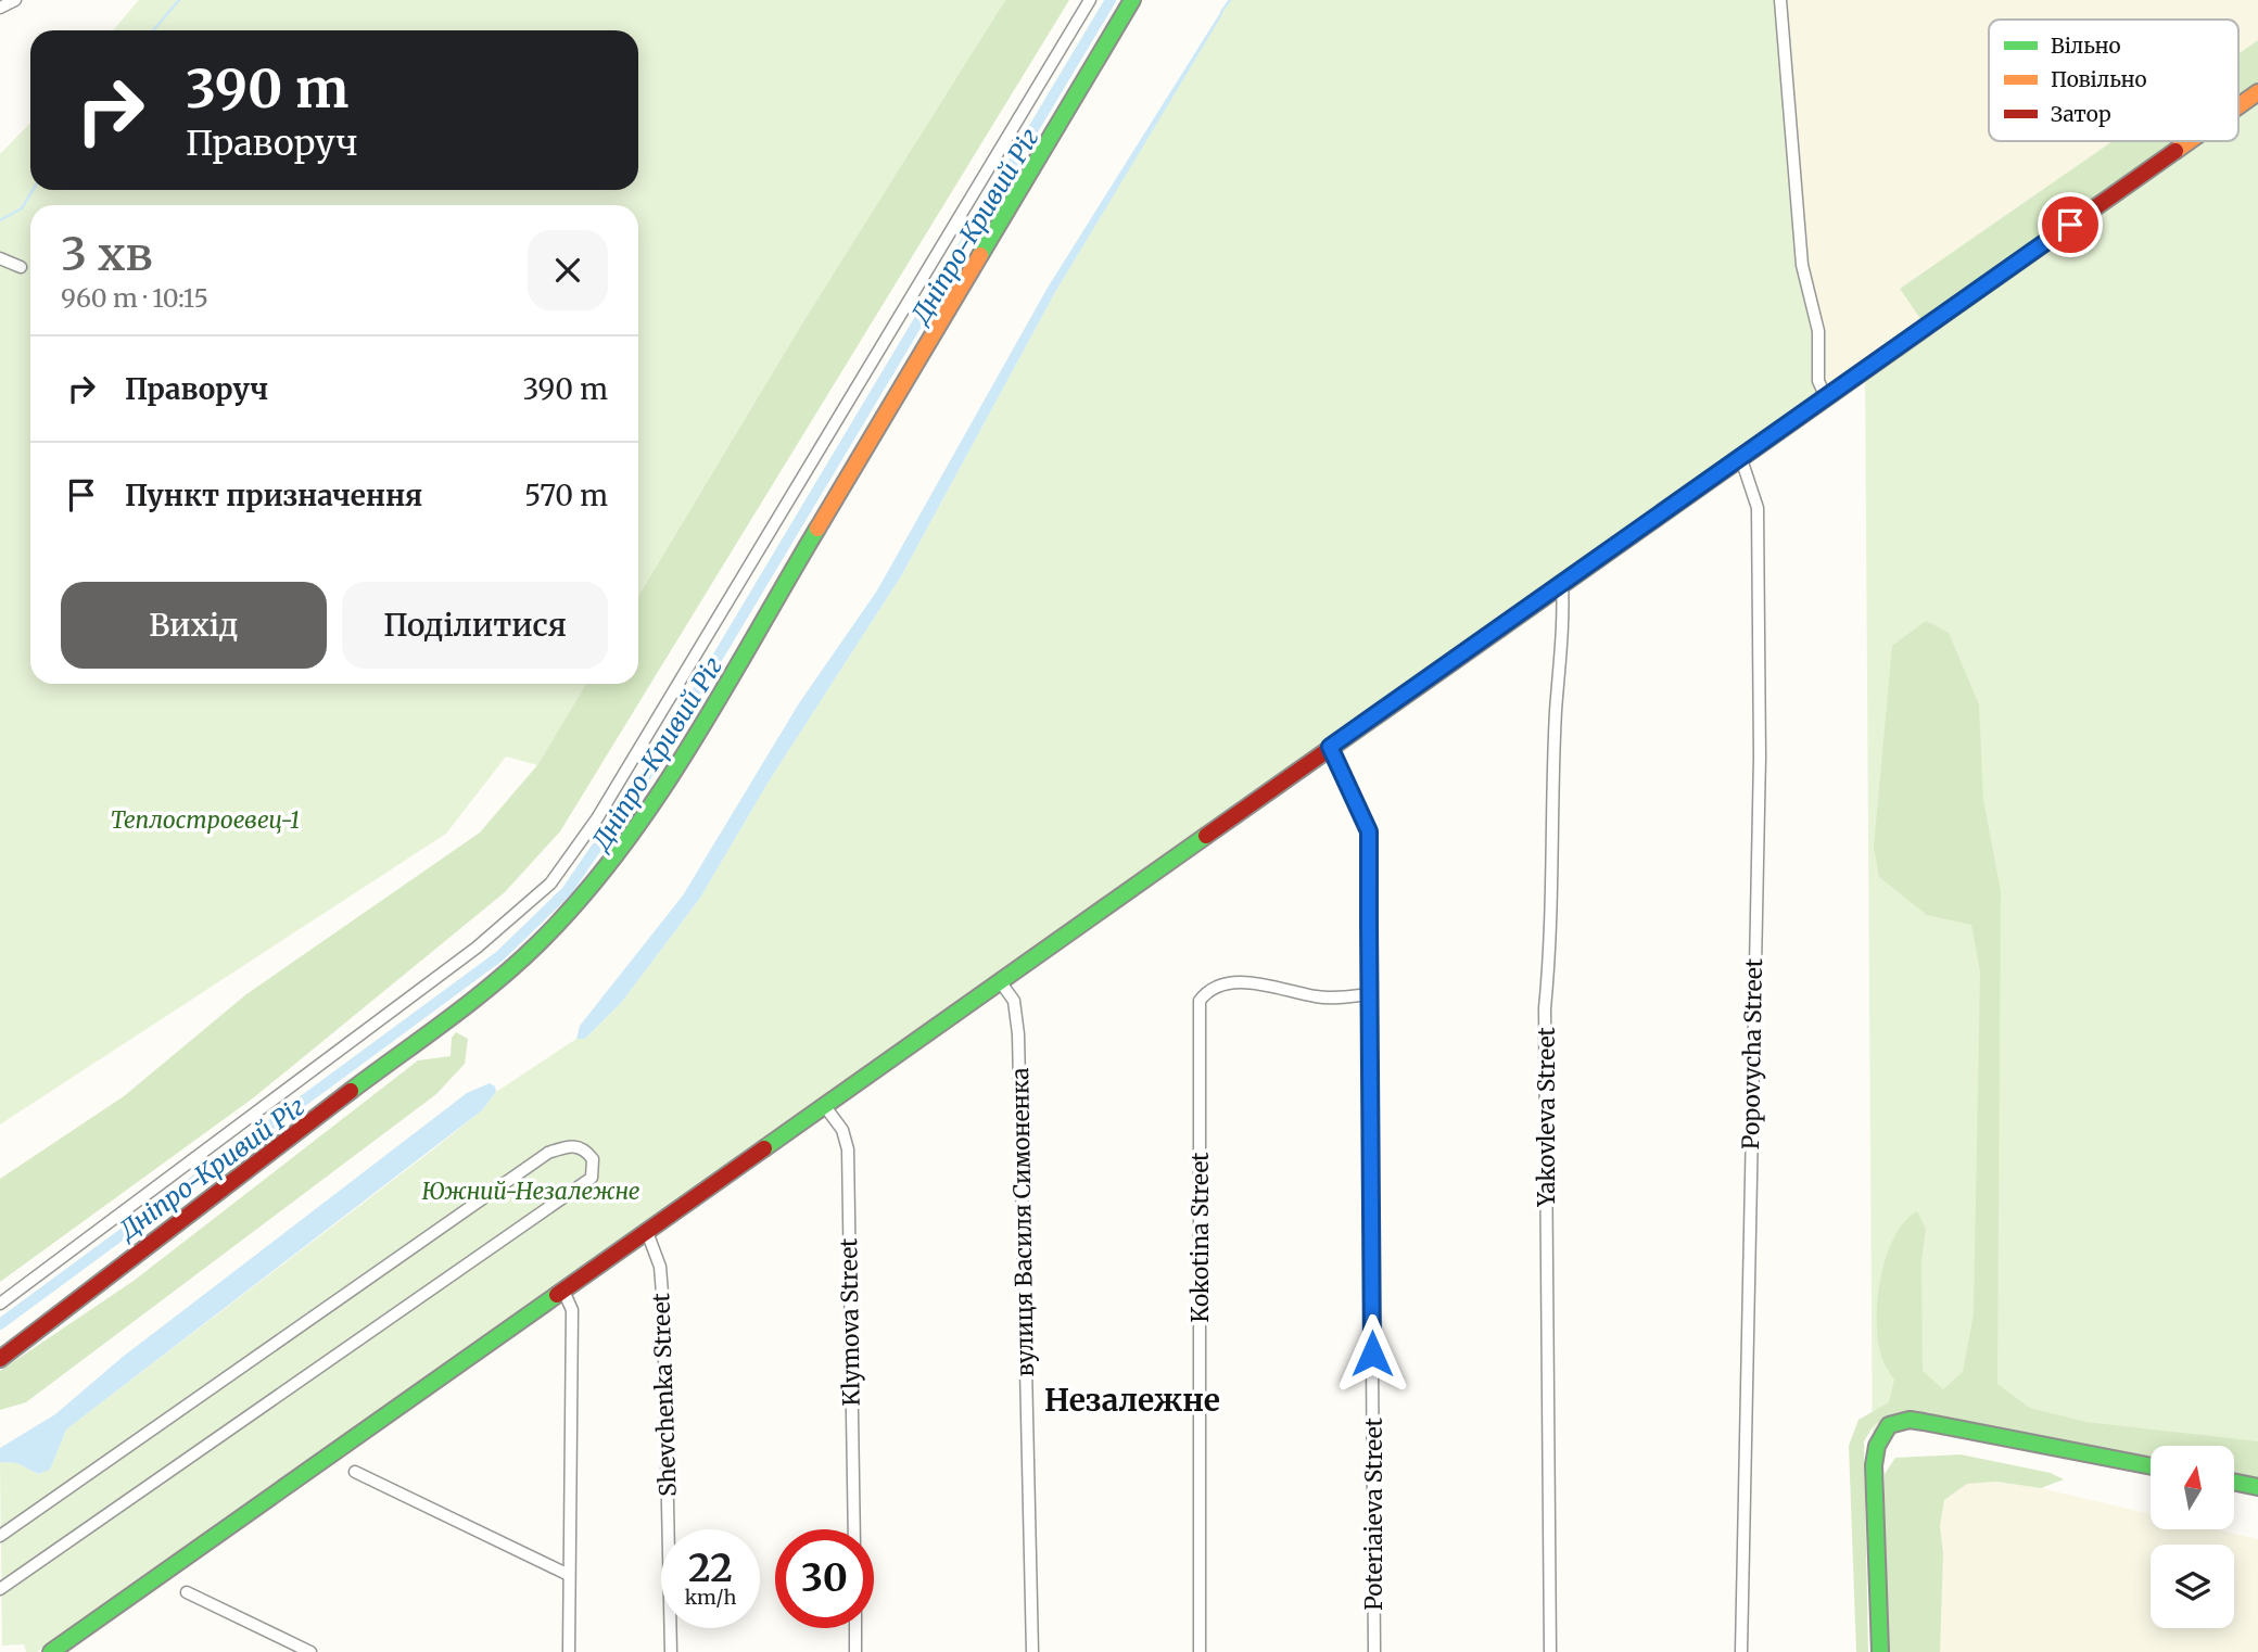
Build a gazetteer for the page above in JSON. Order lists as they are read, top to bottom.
{
  "streets": {
    "street": [
      "Popovycha Street",
      "Yakovleva Street",
      "вулиця Василя Симоненка",
      "Kokotina Street",
      "Klymova Street",
      "Shevchenka Street",
      "Poteriaieva Street"
    ]
  },
  "crossings": [
    ["Kokotina Street", "Poteriaieva Street"]
  ],
  "districts": ["Незалежне"],
  "water": ["Дніпро-Кривий Ріг"],
  "parks": ["Теплостроевец-1", "Южний-Незалежне"],
  "legend": ["Вільно", "Повільно", "Затор"],
  "north": "top",
  "page": {
    "turn": ["390 m", "Праворуч"],
    "heading": ["3 хв", "960 m · 10:15"],
    "list": [
      {
        "name": "Праворуч",
        "value": "390 m"
      },
      {
        "name": "Пункт призначення",
        "value": "570 m"
      }
    ],
    "buttons": ["Вихід", "Поділитися"],
    "speed": "22 km/h",
    "limit": "30"
  }
}
